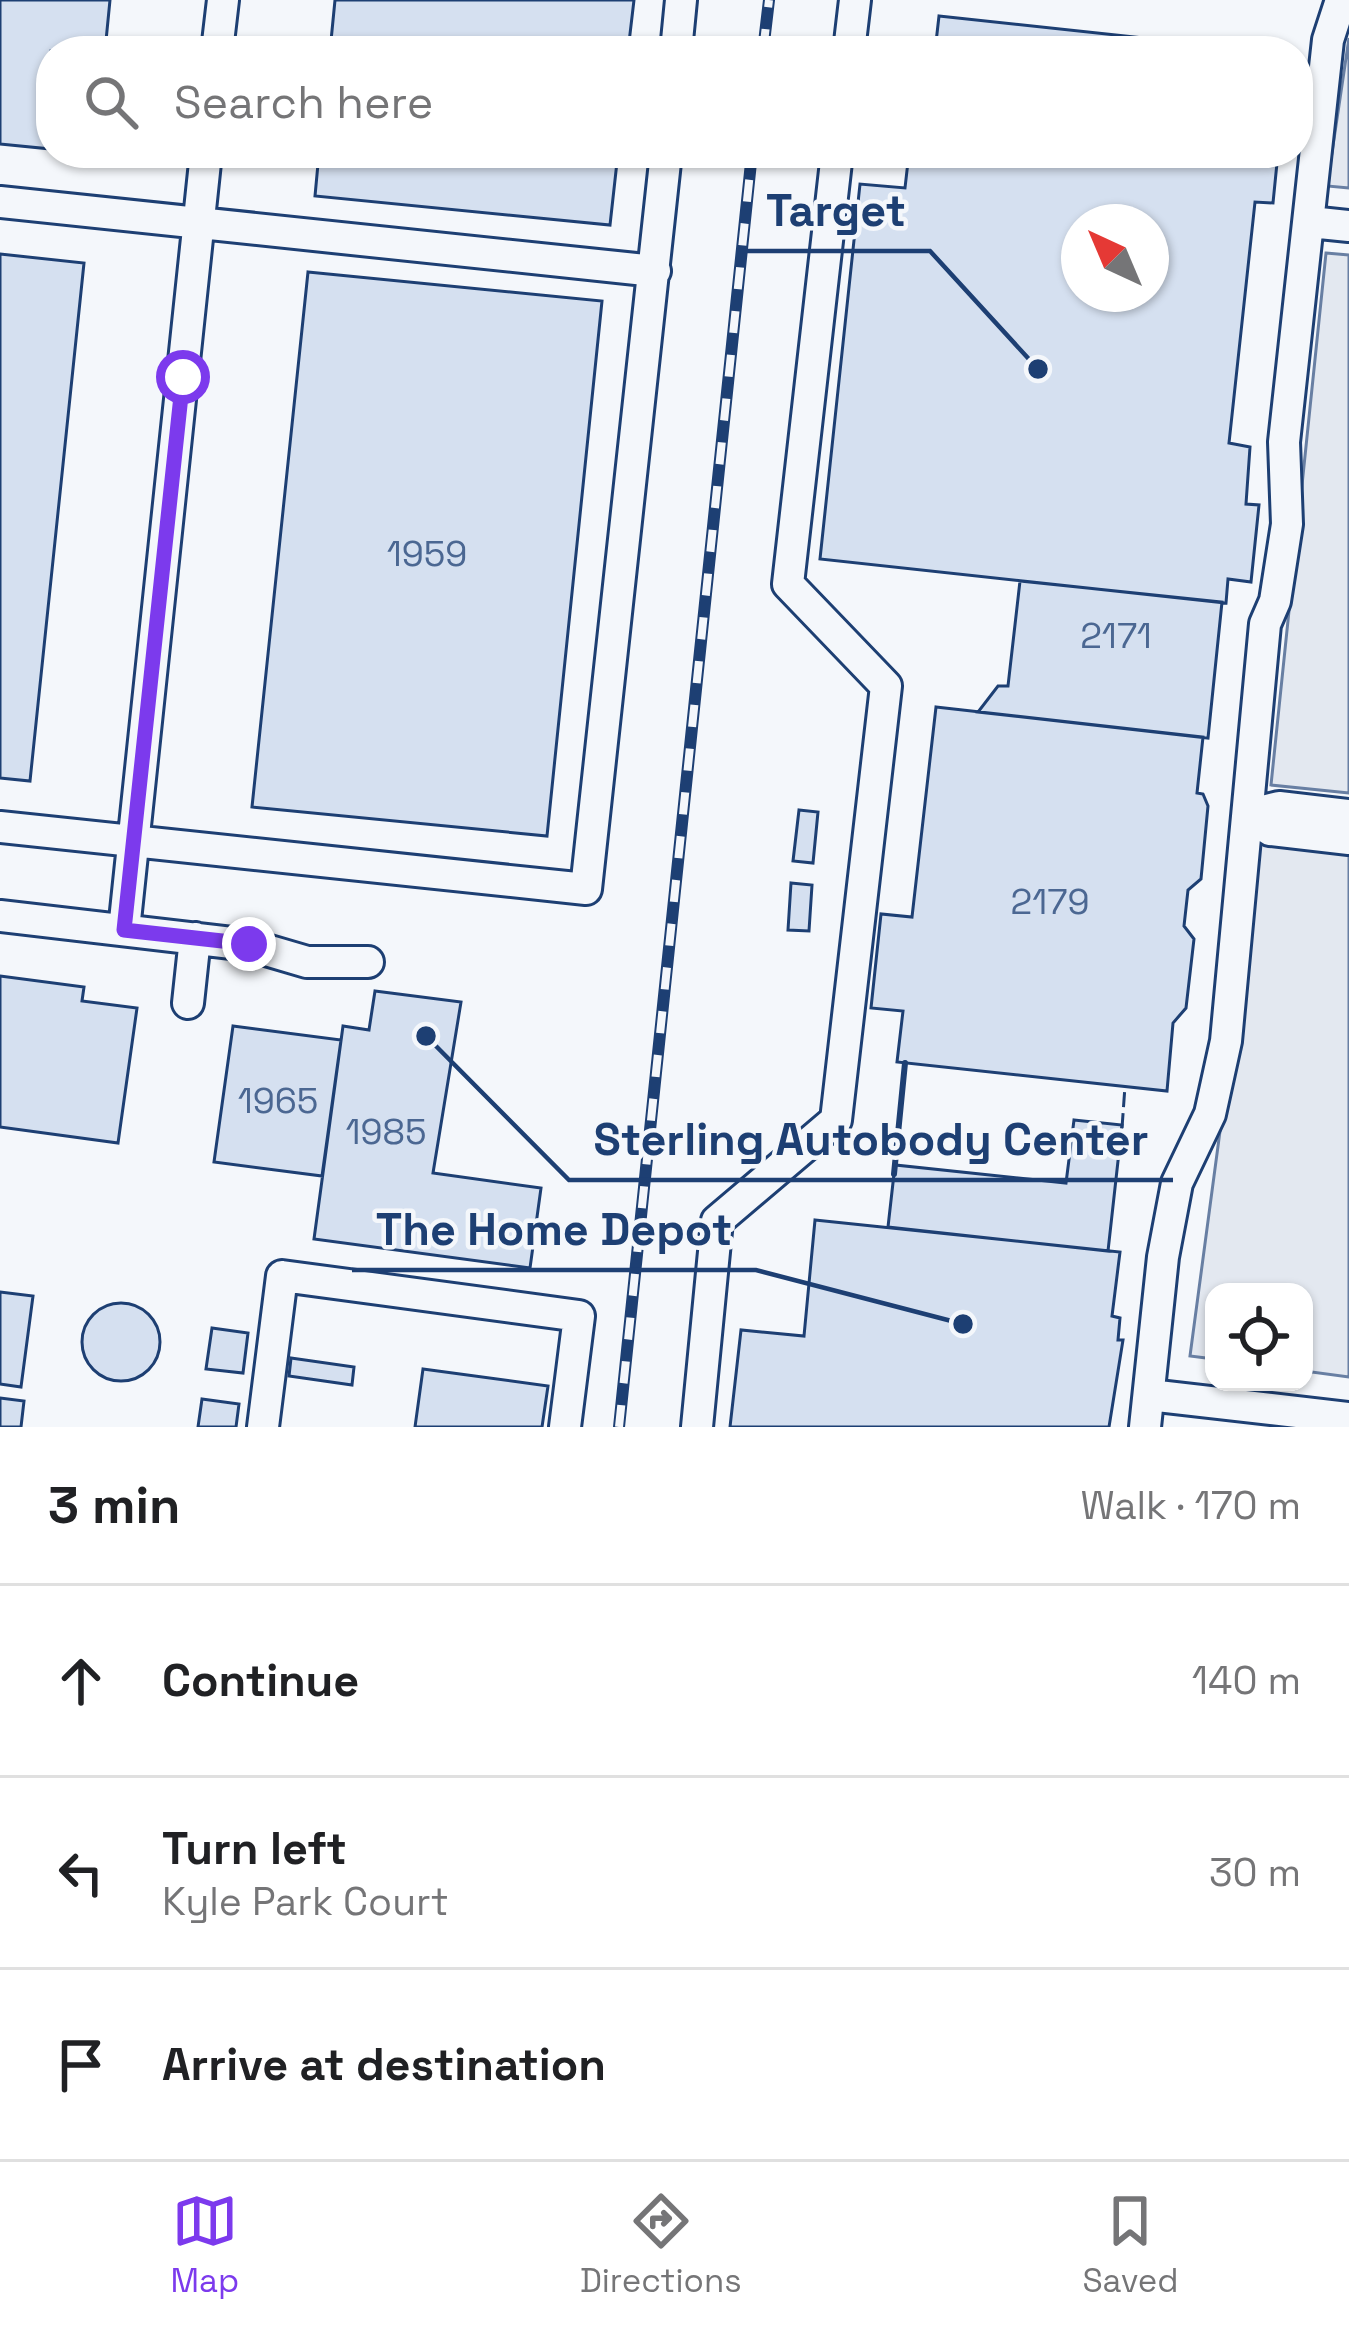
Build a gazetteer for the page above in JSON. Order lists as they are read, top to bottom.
{
  "places": ["Target", "Sterling Autobody Center", "The Home Depot"],
  "house_numbers": [
    "1959",
    "2171",
    "2179",
    "1965",
    "1985"
  ],
  "north": "top left",
  "page": {
    "search": "Search here",
    "heading": ["3 min", "Walk · 170 m"],
    "list": [
      ["Continue", "140 m"],
      ["Turn left", "Kyle Park Court", "30 m"],
      "Arrive at destination"
    ],
    "nav": ["Map", "Directions", "Saved"]
  }
}
